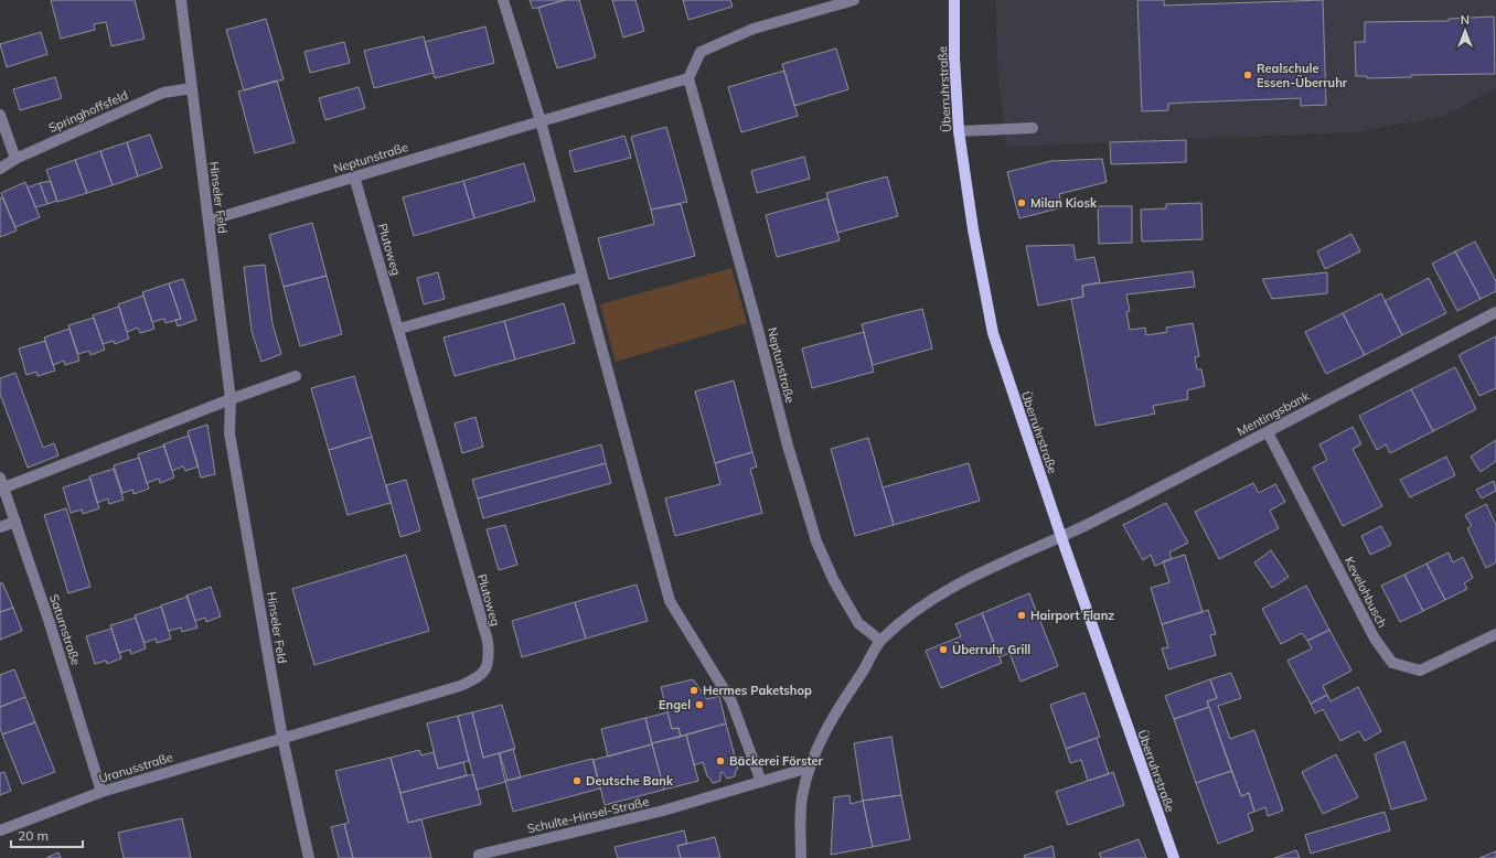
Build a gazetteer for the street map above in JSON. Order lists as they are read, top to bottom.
{
  "streets": {
    "main road": ["Überruhrstraße"],
    "street": [
      "Springhoffsfeld",
      "Neptunstraße",
      "Hinseler Feld",
      "Plutoweg",
      "Mentingsbank",
      "Kevelohbusch",
      "Saturnstraße",
      "Uranusstraße",
      "Schulte-Hinsel-Straße"
    ]
  },
  "crossings": [
    ["Überruhrstraße", "Mentingsbank"],
    ["Springhoffsfeld", "Hinseler Feld"],
    ["Neptunstraße", "Hinseler Feld"],
    ["Neptunstraße", "Plutoweg"],
    ["Hinseler Feld", "Plutoweg"],
    ["Hinseler Feld", "Uranusstraße"],
    ["Plutoweg", "Uranusstraße"],
    ["Mentingsbank", "Kevelohbusch"],
    ["Saturnstraße", "Uranusstraße"]
  ],
  "places": [
    "Realschule Essen-Überruhr",
    "Milan Kiosk",
    "Hairport Flanz",
    "Überruhr Grill",
    "Hermes Paketshop",
    "Engel",
    "Bäckerei Förster",
    "Deutsche Bank"
  ],
  "scale_bar": "20 m",
  "north": "top"
}
